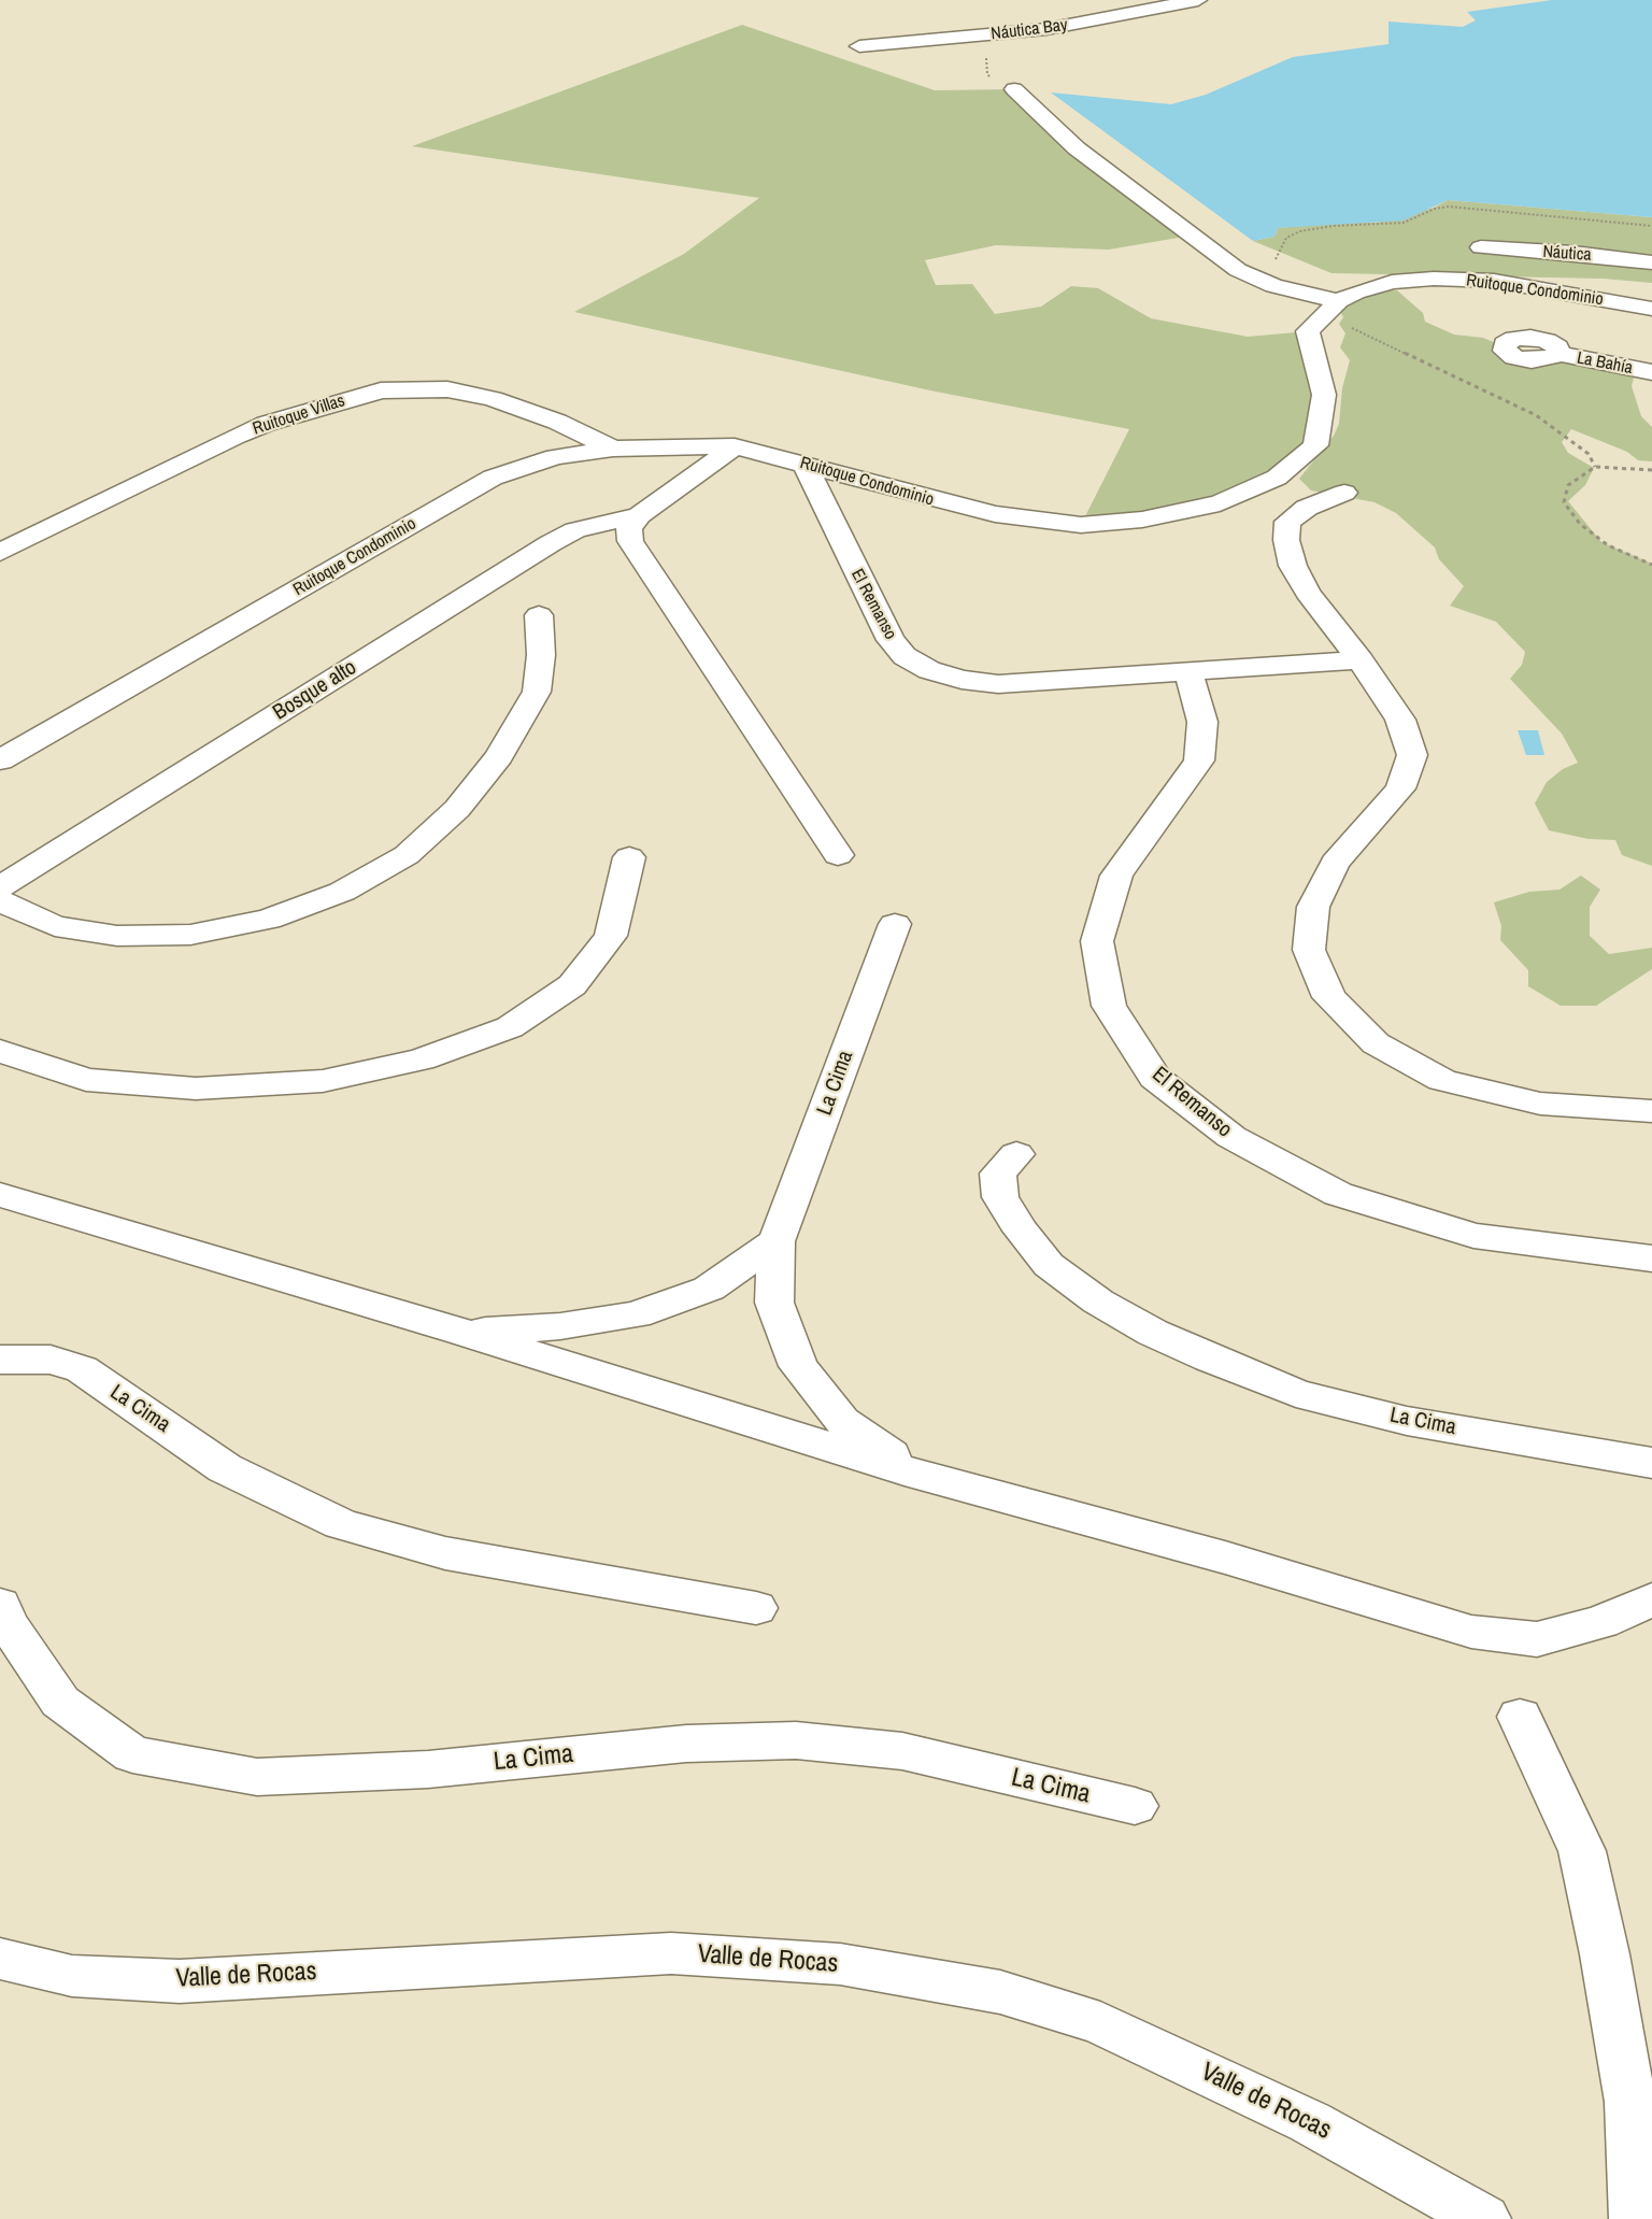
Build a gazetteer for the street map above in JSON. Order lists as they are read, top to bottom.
{
  "streets": {
    "street": [
      "Náutica Bay",
      "Náutica",
      "Ruitoque Condominio",
      "La Bahía",
      "Ruitoque Villas",
      "El Remanso",
      "Bosque alto",
      "La Cima",
      "Valle de Rocas"
    ]
  },
  "crossings": [
    ["Ruitoque Condominio", "Ruitoque Villas"],
    ["Ruitoque Condominio", "El Remanso"],
    ["Ruitoque Condominio", "Bosque alto"]
  ]
}
